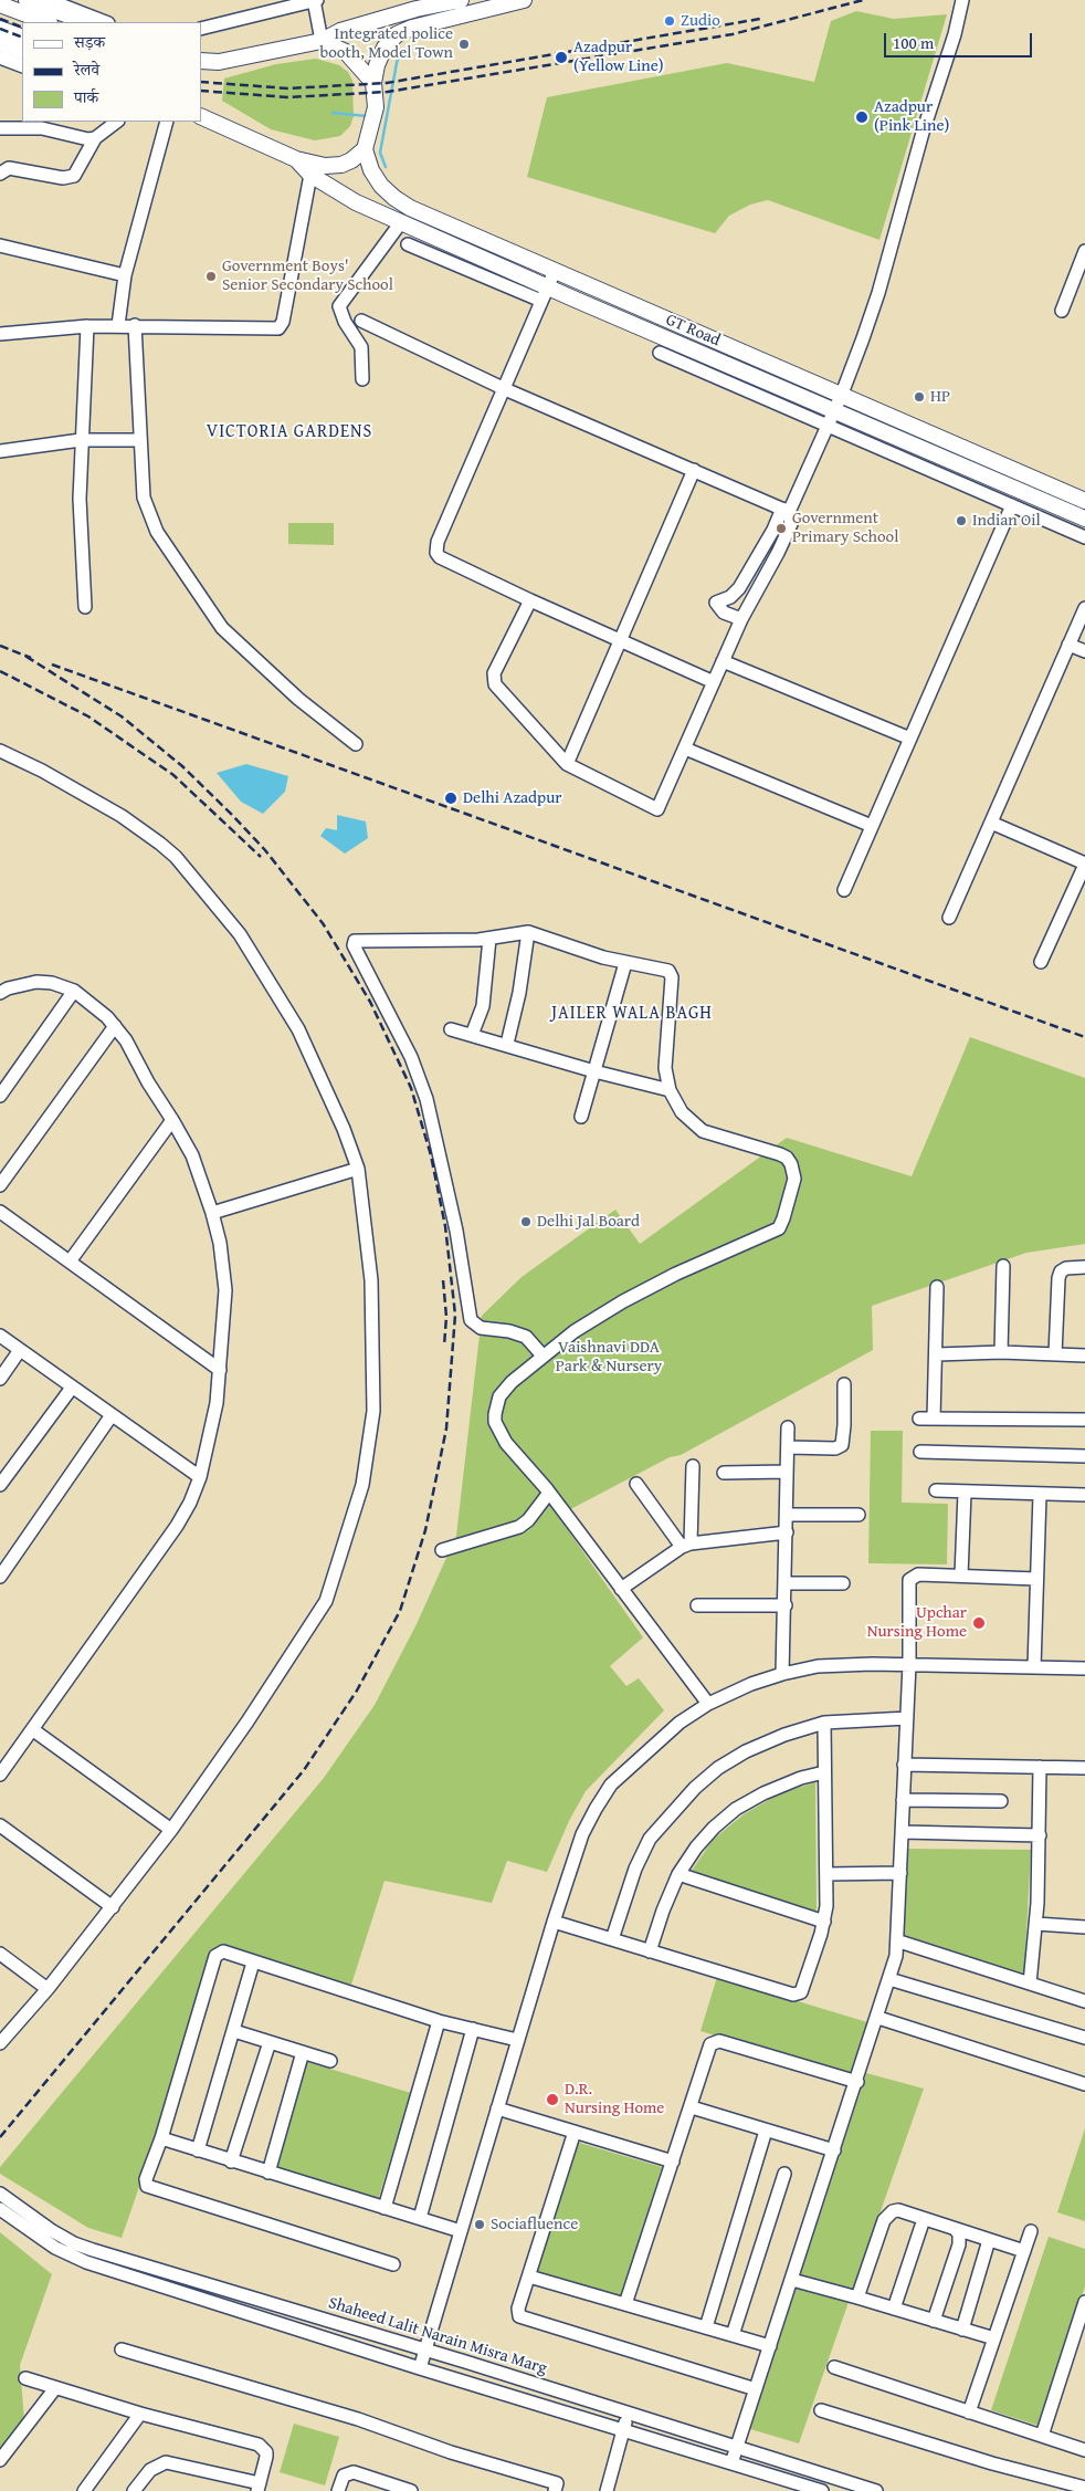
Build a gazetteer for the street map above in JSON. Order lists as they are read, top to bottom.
{
  "streets": {
    "main road": ["GT Road"],
    "street": ["Shaheed Lalit Narain Misra Marg"]
  },
  "districts": ["VICTORIA GARDENS", "JAILER WALA BAGH"],
  "parks": ["Vaishnavi DDA Park & Nursery"],
  "places": [
    "Zudio",
    "Integrated police booth, Model Town",
    "Azadpur (Yellow Line)",
    "Azadpur (Pink Line)",
    "Government Boys' Senior Secondary School",
    "HP",
    "Indian Oil",
    "Government Primary School",
    "Delhi Azadpur",
    "Delhi Jal Board",
    "Upchar Nursing Home",
    "D.R. Nursing Home",
    "Sociafluence"
  ],
  "legend": ["सड़क", "रेलवे", "पार्क"],
  "scale_bar": "100 m"
}
